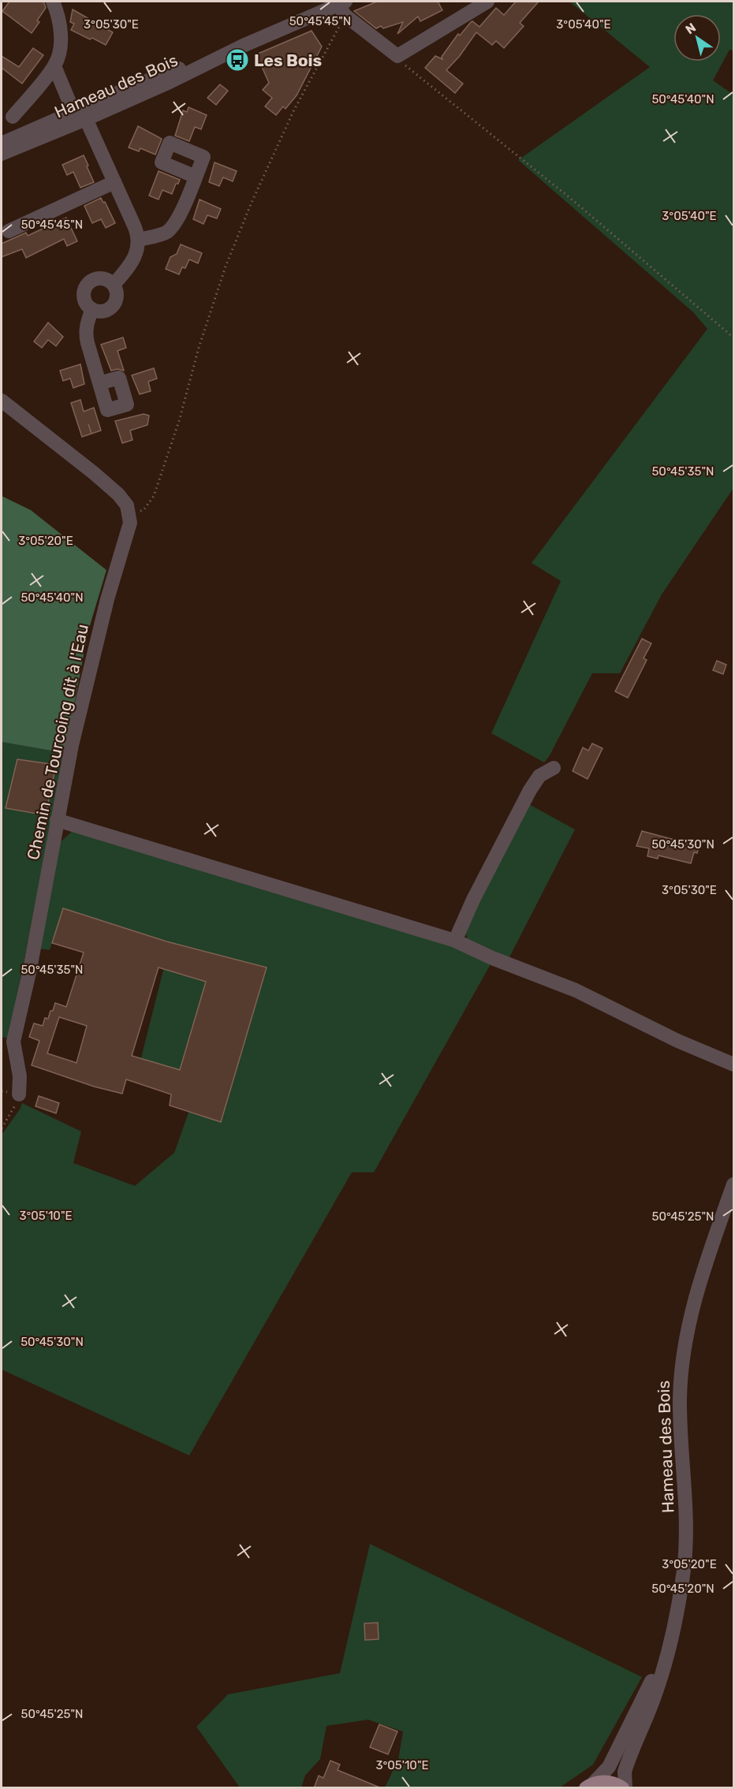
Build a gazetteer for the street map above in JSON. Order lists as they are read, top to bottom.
{
  "streets": {
    "street": ["Hameau des Bois", "Chemin de Tourcoing dit à l'Eau"]
  },
  "places": {
    "bus stop": ["Les Bois"]
  },
  "north": "top left",
  "coordinates": [
    "50°45'45\"N",
    "3°05'30\"E",
    "3°05'40\"E",
    "50°45'40\"N",
    "50°45'35\"N",
    "3°05'20\"E",
    "50°45'30\"N",
    "3°05'10\"E",
    "50°45'25\"N",
    "50°45'20\"N"
  ]
}
